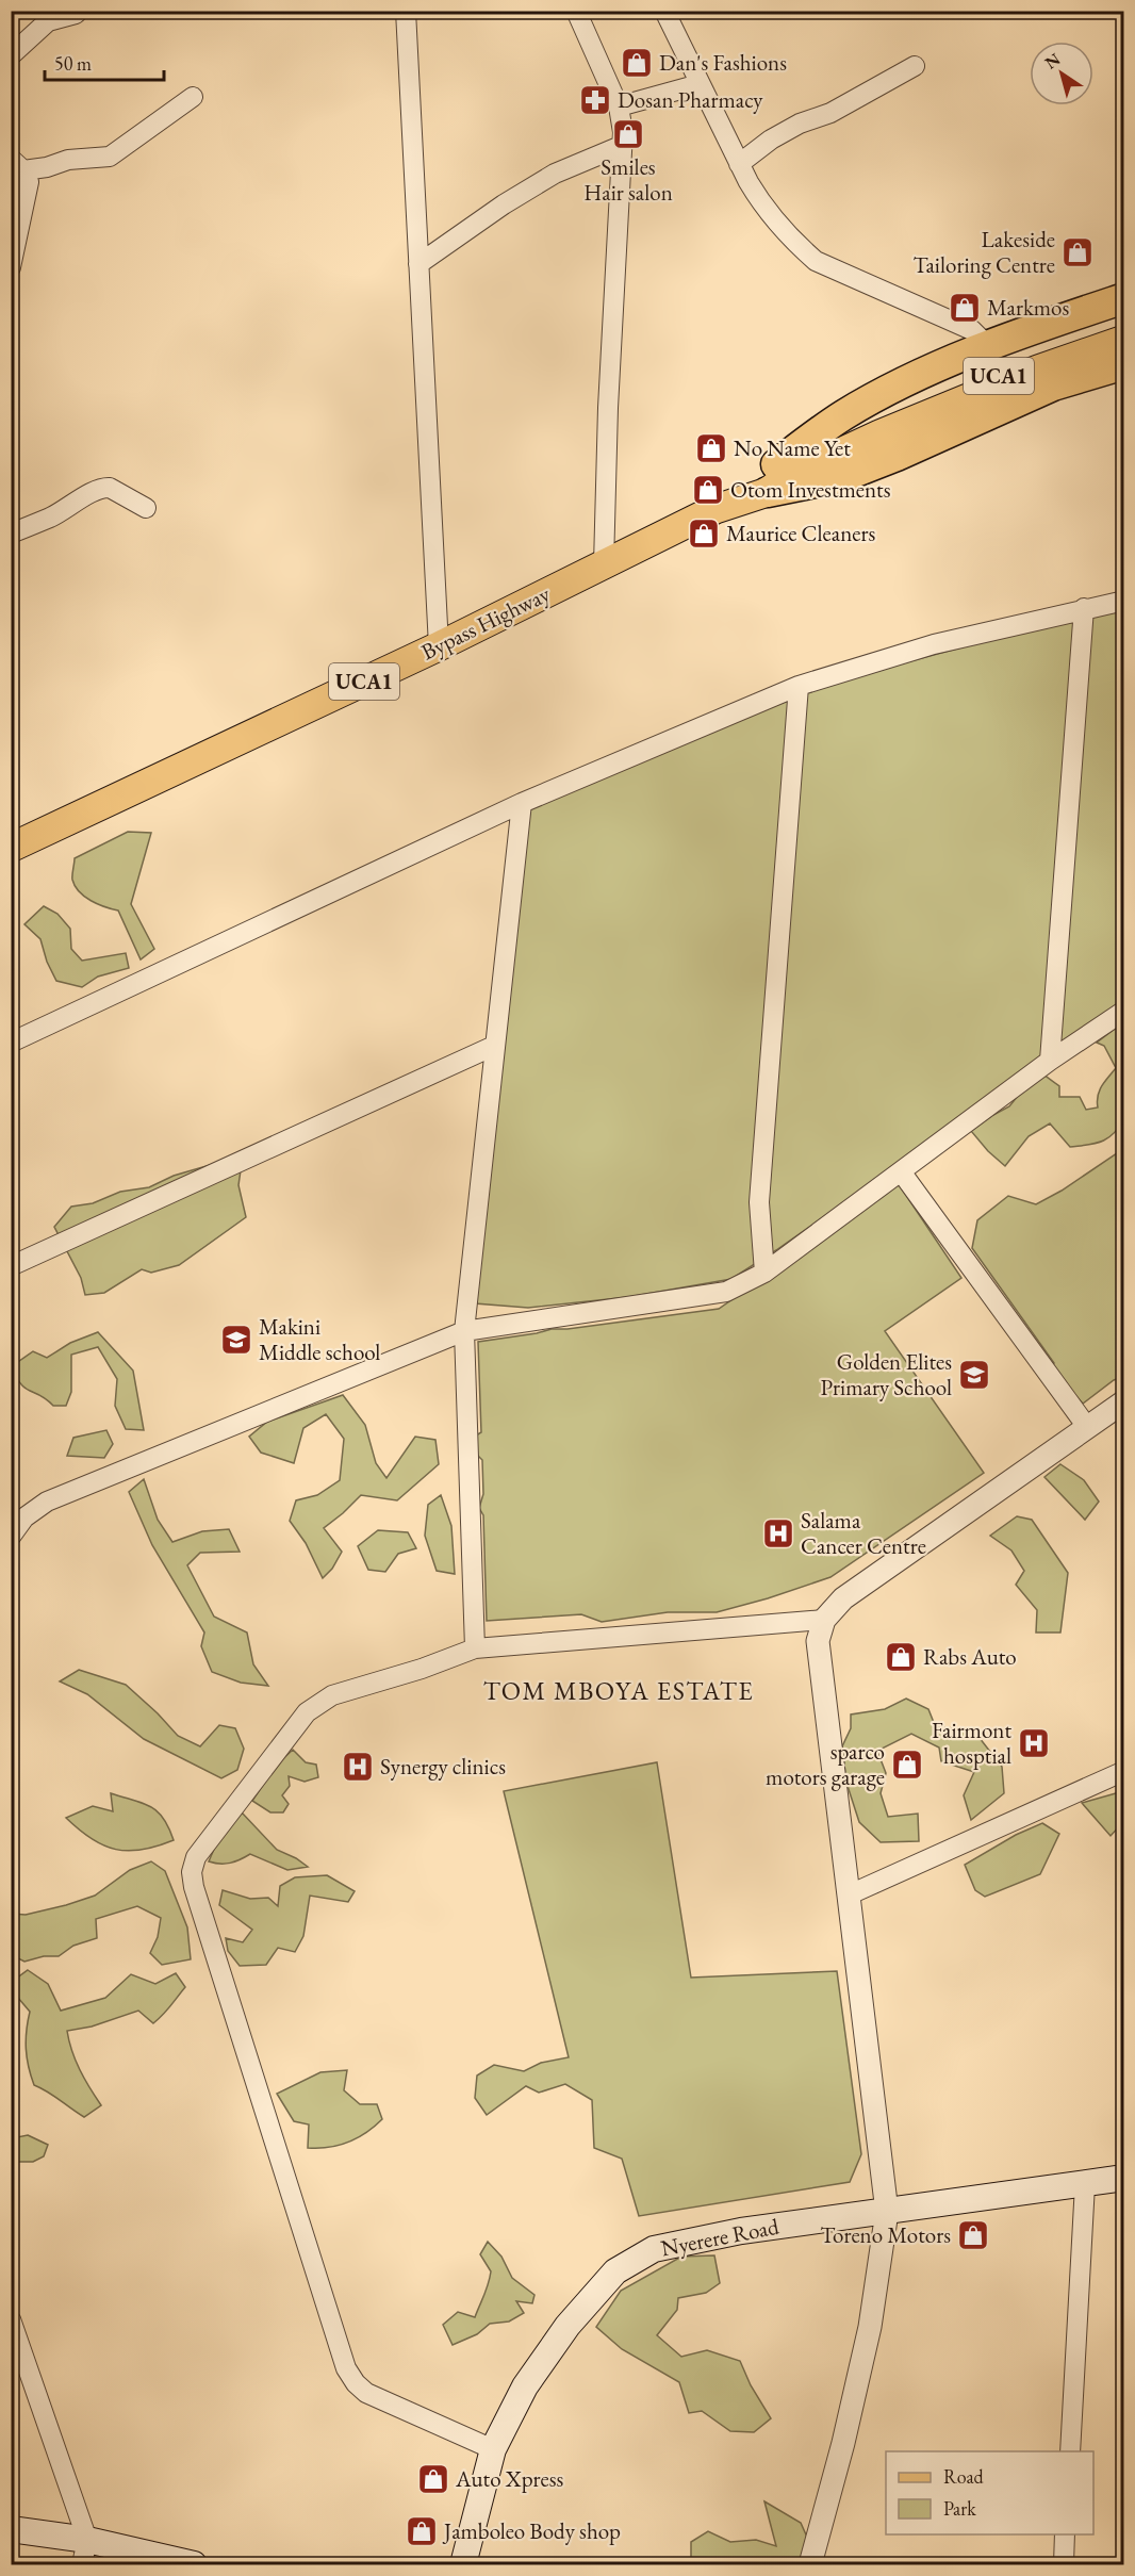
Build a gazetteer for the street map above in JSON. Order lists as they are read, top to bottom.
{
  "streets": {
    "main road": ["UCA1", "Bypass Highway", "Nyerere Road"]
  },
  "districts": ["TOM MBOYA ESTATE"],
  "places": {
    "shop": [
      "Dan's Fashions",
      "Smiles Hair salon",
      "Lakeside Tailoring Centre",
      "Markmos",
      "No Name Yet",
      "Otom Investments",
      "Maurice Cleaners",
      "Rabs Auto",
      "sparco motors garage",
      "Toreno Motors",
      "Auto Xpress",
      "Jamboleo Body shop"
    ],
    "pharmacy": ["Dosan Pharmacy"],
    "school or university": ["Makini Middle school", "Golden Elites Primary School"],
    "hospital": ["Salama Cancer Centre", "Fairmont hosptial", "Synergy clinics"]
  },
  "legend": ["Road", "Park"],
  "scale_bar": "50 m",
  "north": "top left"
}
